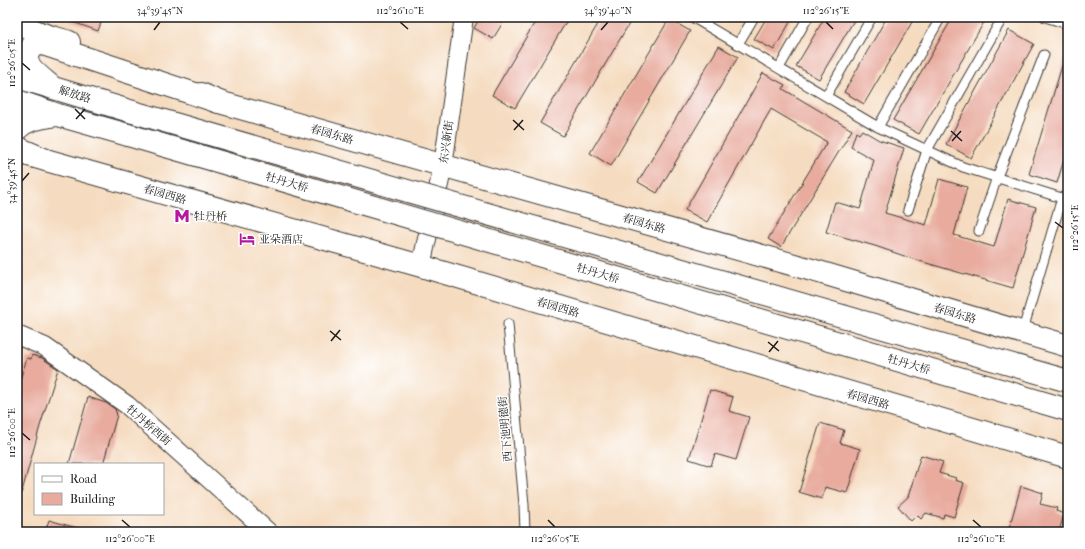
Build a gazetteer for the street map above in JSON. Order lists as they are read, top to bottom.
{
  "streets": {
    "main road": [
      "解放路",
      "春园东路",
      "牡丹大桥",
      "春园西路"
    ],
    "street": ["东兴新街", "牡丹桥西街"],
    "lane": ["西下池明德街"]
  },
  "crossings": [
    ["春园东路", "东兴新街"],
    ["东兴新街", "春园西路"]
  ],
  "places": {
    "metro station": ["牡丹桥"],
    "hotel": ["亚朵酒店"]
  },
  "legend": ["Road", "Building"],
  "coordinates": [
    "34°39'45\"N",
    "112°26'10\"E",
    "34°39'40\"N",
    "112°26'15\"E",
    "112°26'05\"E",
    "112°26'00\"E"
  ]
}
